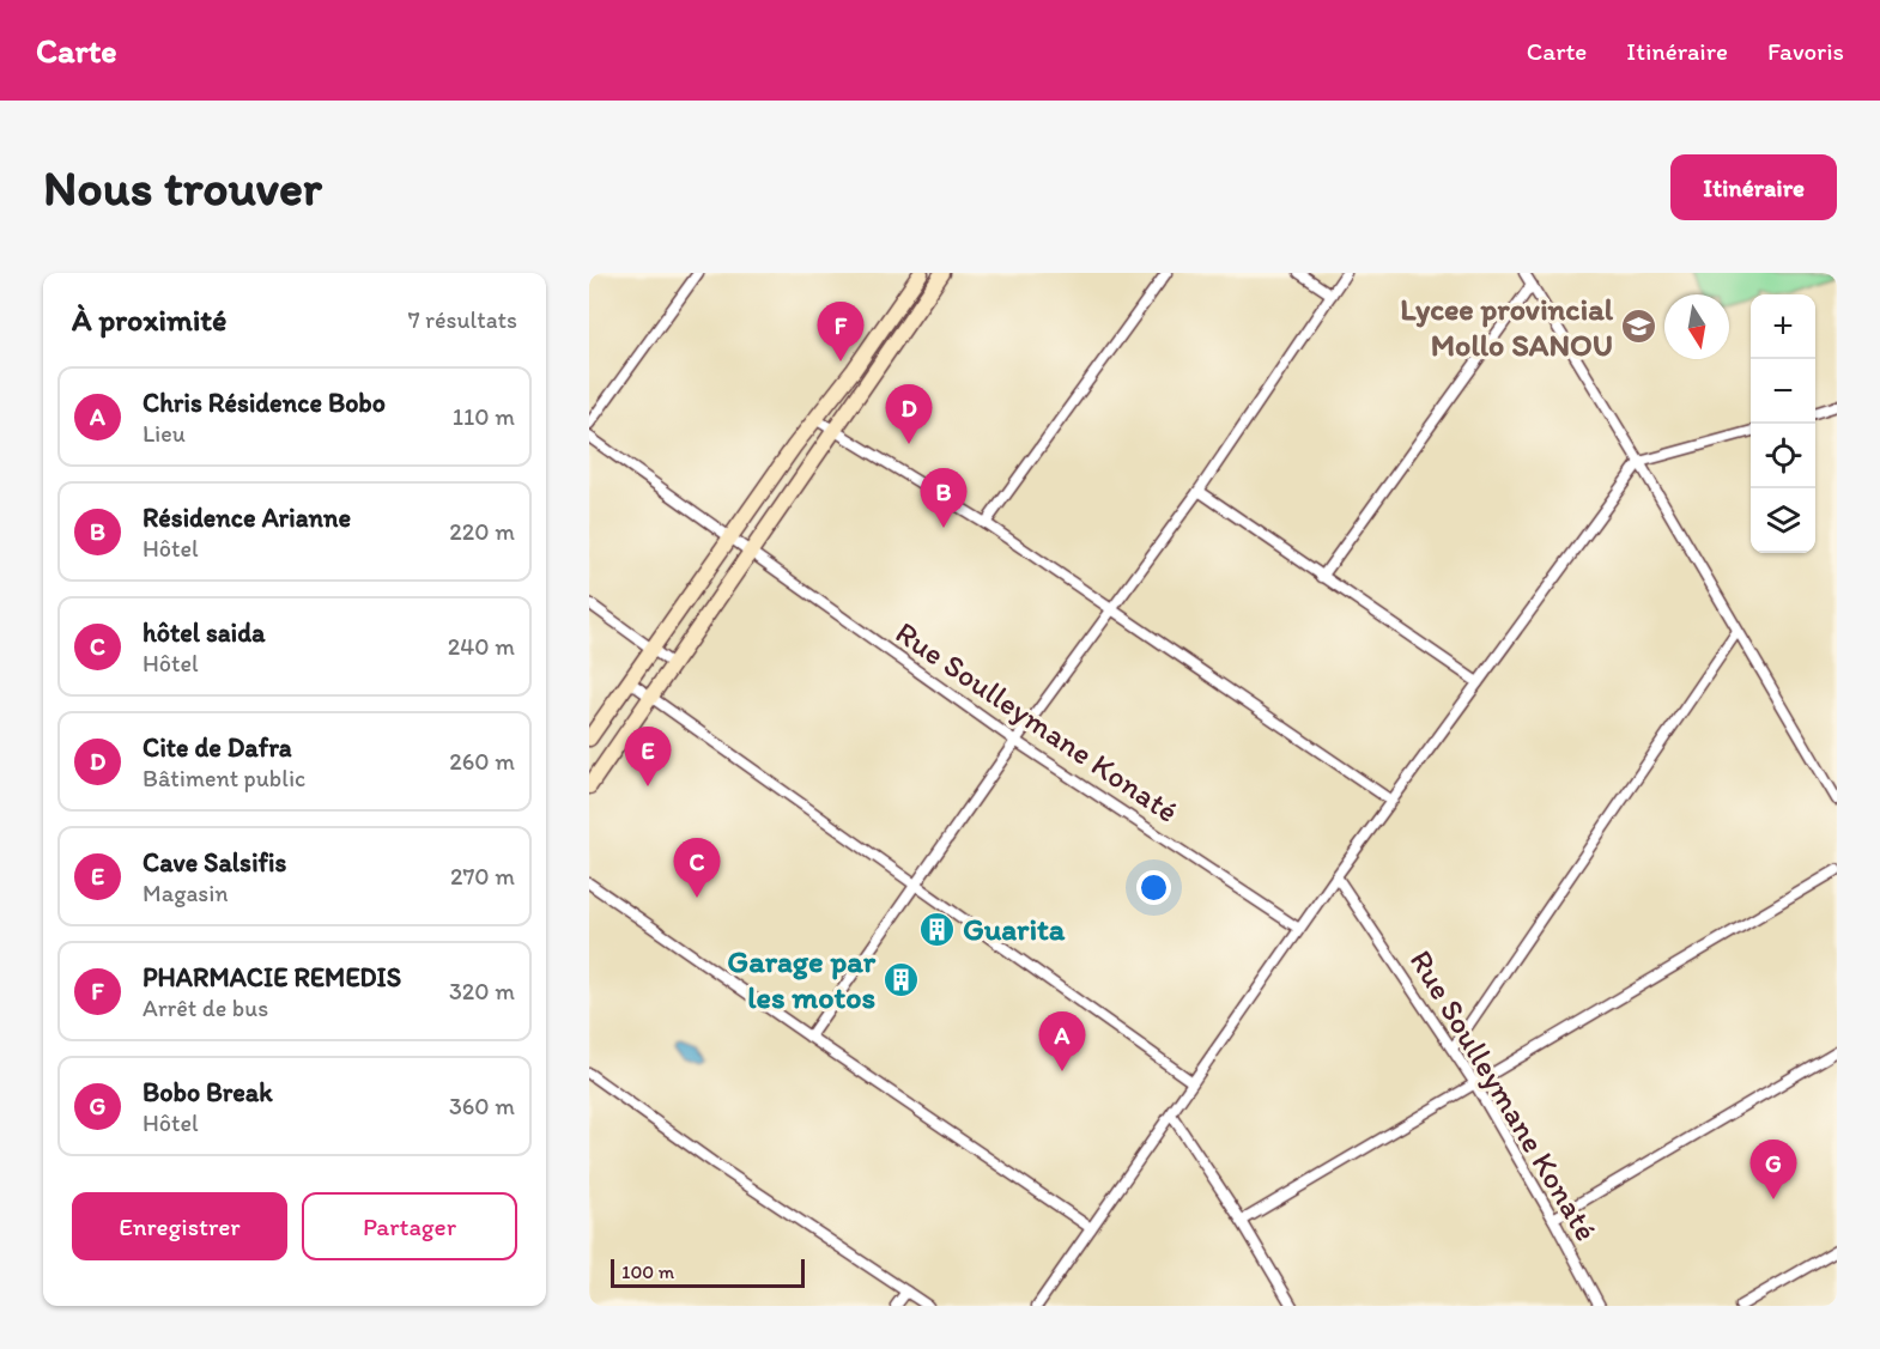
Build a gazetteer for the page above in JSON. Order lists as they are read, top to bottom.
{
  "streets": {
    "street": ["Rue Soulleymane Konaté"]
  },
  "places": {
    "school or university": ["Lycee provincial Mollo SANOU"],
    "building": ["Guarita", "Garage par les motos"]
  },
  "scale_bar": "100 m",
  "north": "bottom",
  "page": {
    "header": "Carte",
    "nav": ["Carte", "Itinéraire", "Favoris"],
    "buttons": [
      "Itinéraire",
      ["Enregistrer", "Partager"]
    ],
    "title": "Nous trouver",
    "heading": ["À proximité", "7 résultats"],
    "map_buttons": ["+", "−"],
    "pins": [
      "F",
      "D",
      "B",
      "E",
      "C",
      "A",
      "G"
    ],
    "list": [
      {
        "mark": "A",
        "name": "Chris Résidence Bobo",
        "note": "Lieu",
        "value": "110 m"
      },
      {
        "mark": "B",
        "name": "Résidence Arianne",
        "note": "Hôtel",
        "value": "220 m"
      },
      {
        "mark": "C",
        "name": "hôtel saida",
        "note": "Hôtel",
        "value": "240 m"
      },
      {
        "mark": "D",
        "name": "Cite de Dafra",
        "note": "Bâtiment public",
        "value": "260 m"
      },
      {
        "mark": "E",
        "name": "Cave Salsifis",
        "note": "Magasin",
        "value": "270 m"
      },
      {
        "mark": "F",
        "name": "PHARMACIE REMEDIS",
        "note": "Arrêt de bus",
        "value": "320 m"
      },
      {
        "mark": "G",
        "name": "Bobo Break",
        "note": "Hôtel",
        "value": "360 m"
      }
    ],
    "scale": "100 m"
  }
}
